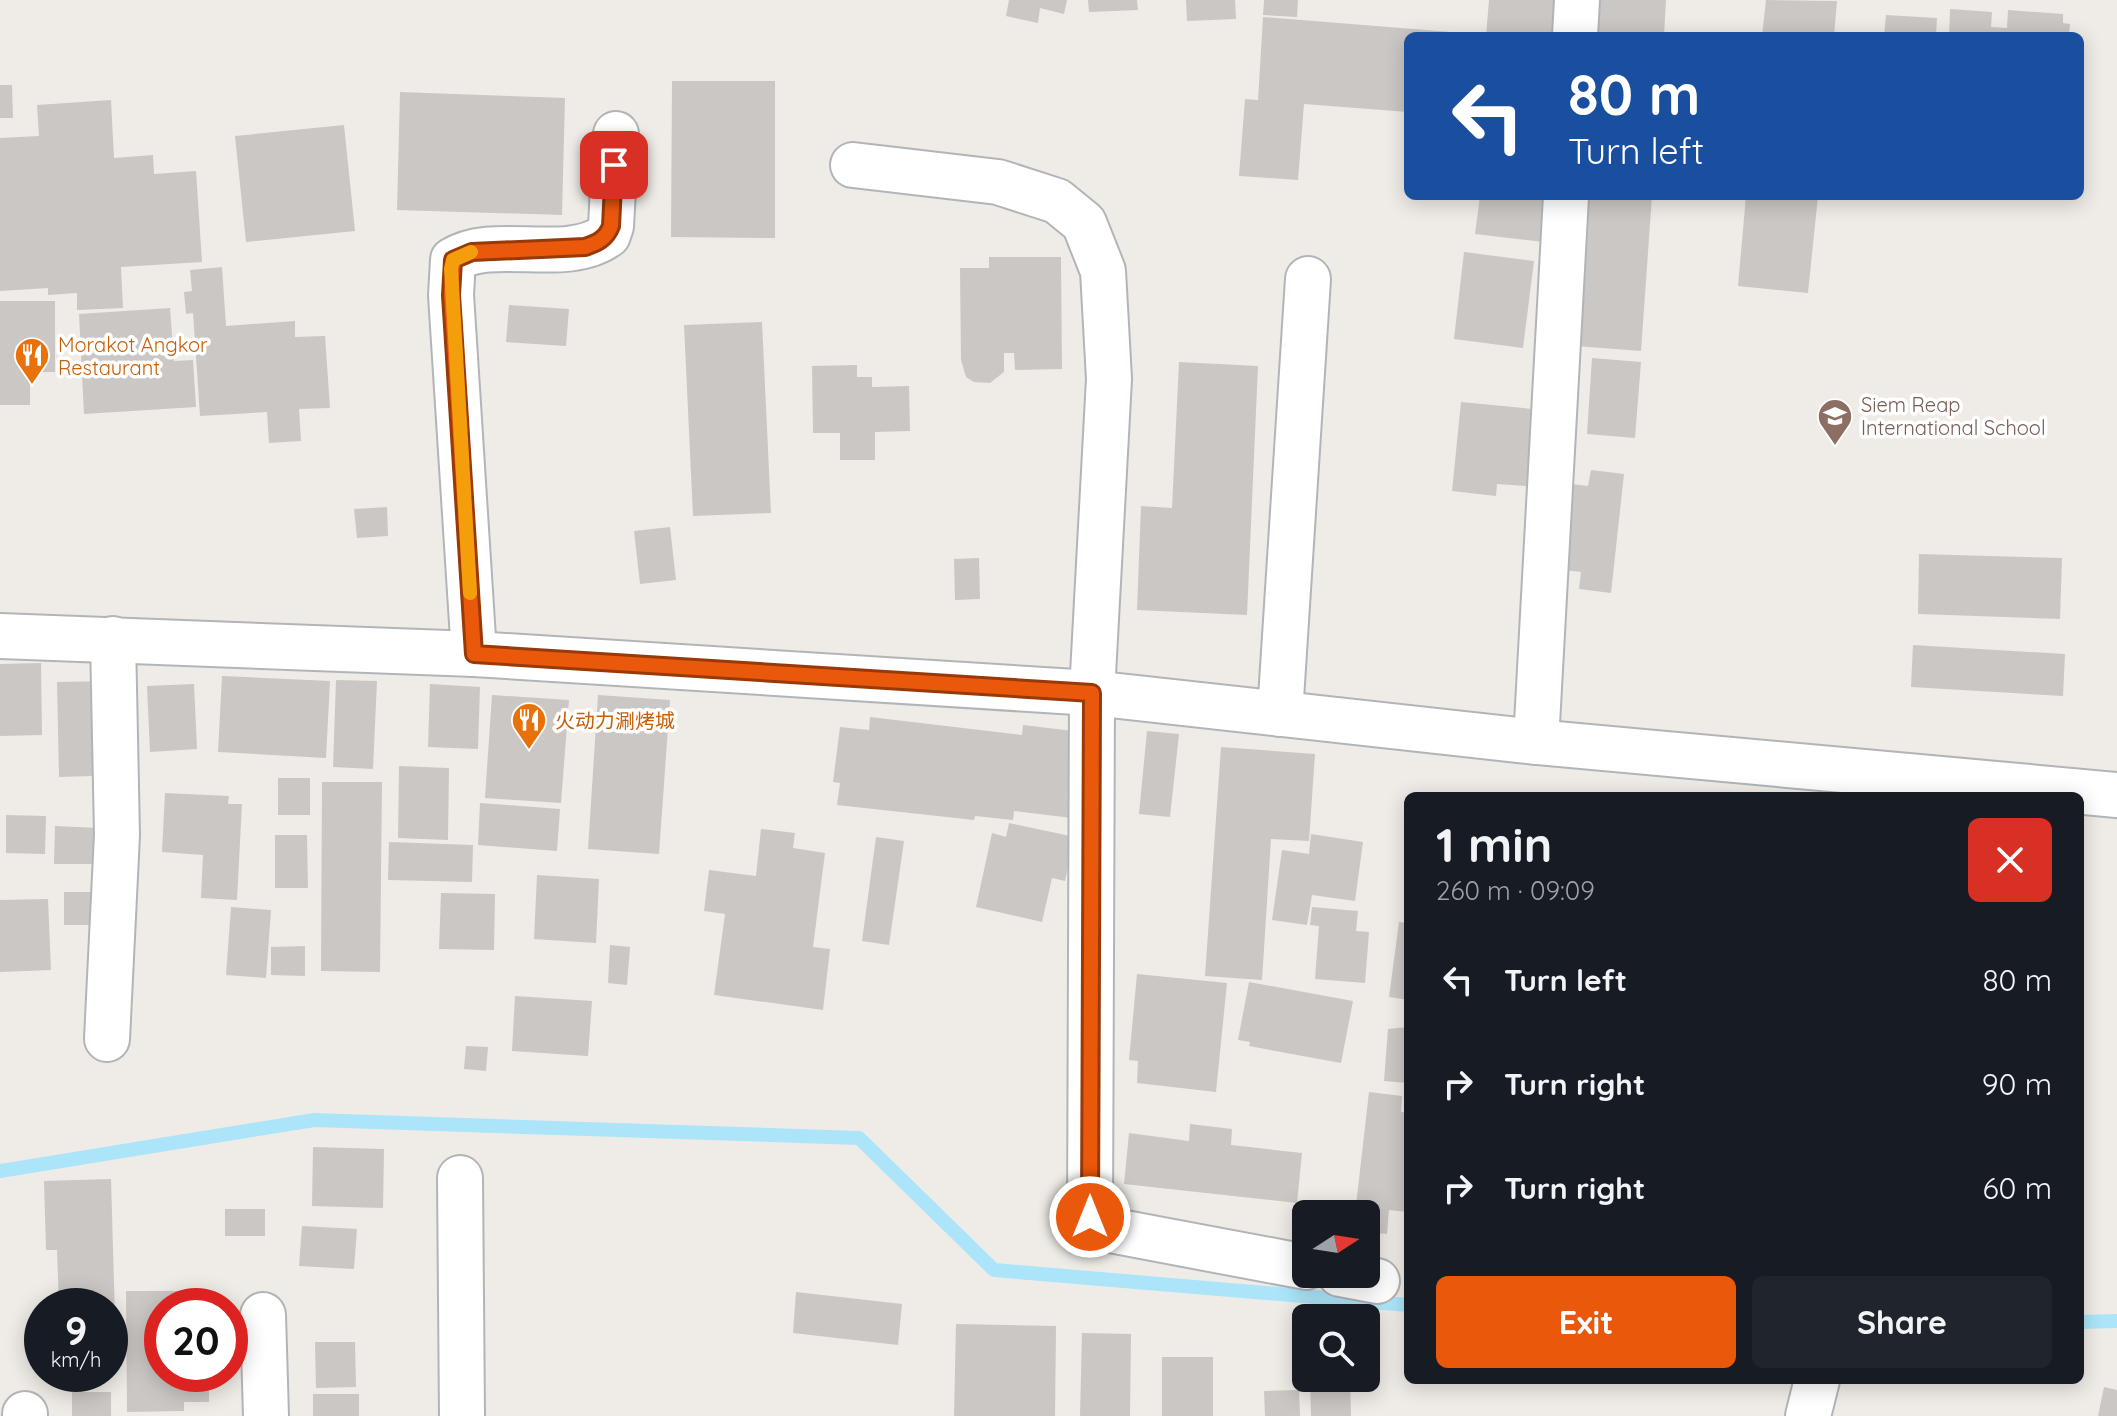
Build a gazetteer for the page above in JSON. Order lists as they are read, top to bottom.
{
  "places": {
    "restaurant": ["Morakot Angkor Restaurant", "火动力涮烤城"],
    "school or university": ["Siem Reap International School"]
  },
  "north": "right",
  "page": {
    "turn": ["80 m", "Turn left"],
    "heading": ["1 min", "260 m · 09:09"],
    "list": [
      {
        "name": "Turn left",
        "value": "80 m"
      },
      {
        "name": "Turn right",
        "value": "90 m"
      },
      {
        "name": "Turn right",
        "value": "60 m"
      }
    ],
    "buttons": ["Exit", "Share"],
    "speed": "9 km/h",
    "limit": "20"
  }
}
